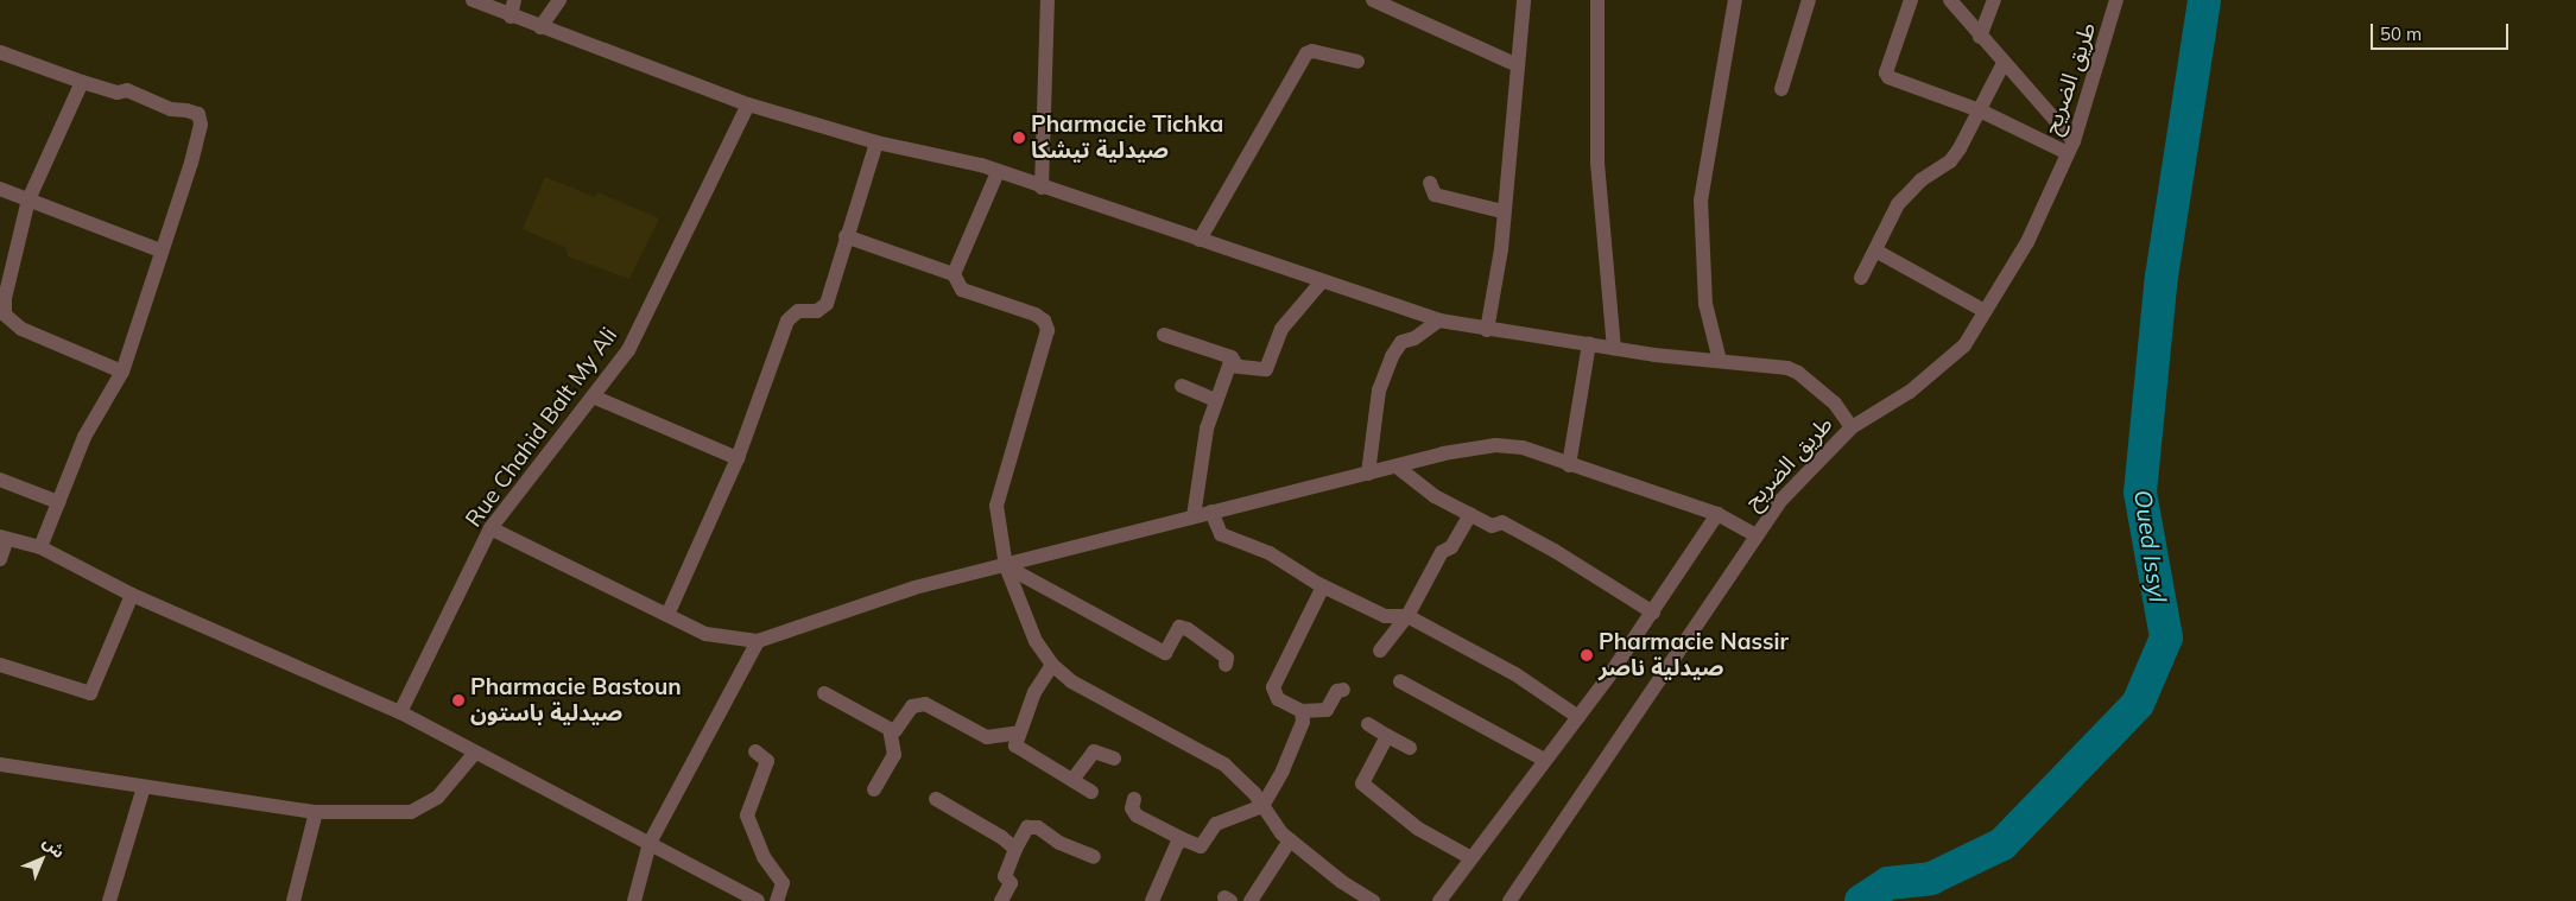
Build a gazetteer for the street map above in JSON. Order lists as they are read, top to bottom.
{
  "streets": {
    "street": ["طريق الضريح", "Rue Chahid Balt My Ali"]
  },
  "water": ["Oued Issyl"],
  "places": ["Pharmacie Tichka صيدلية تيشكا", "Pharmacie Nassir صيدلية ناصر", "Pharmacie Bastoun صيدلية باستون"],
  "scale_bar": "50 m",
  "north": "top right"
}
